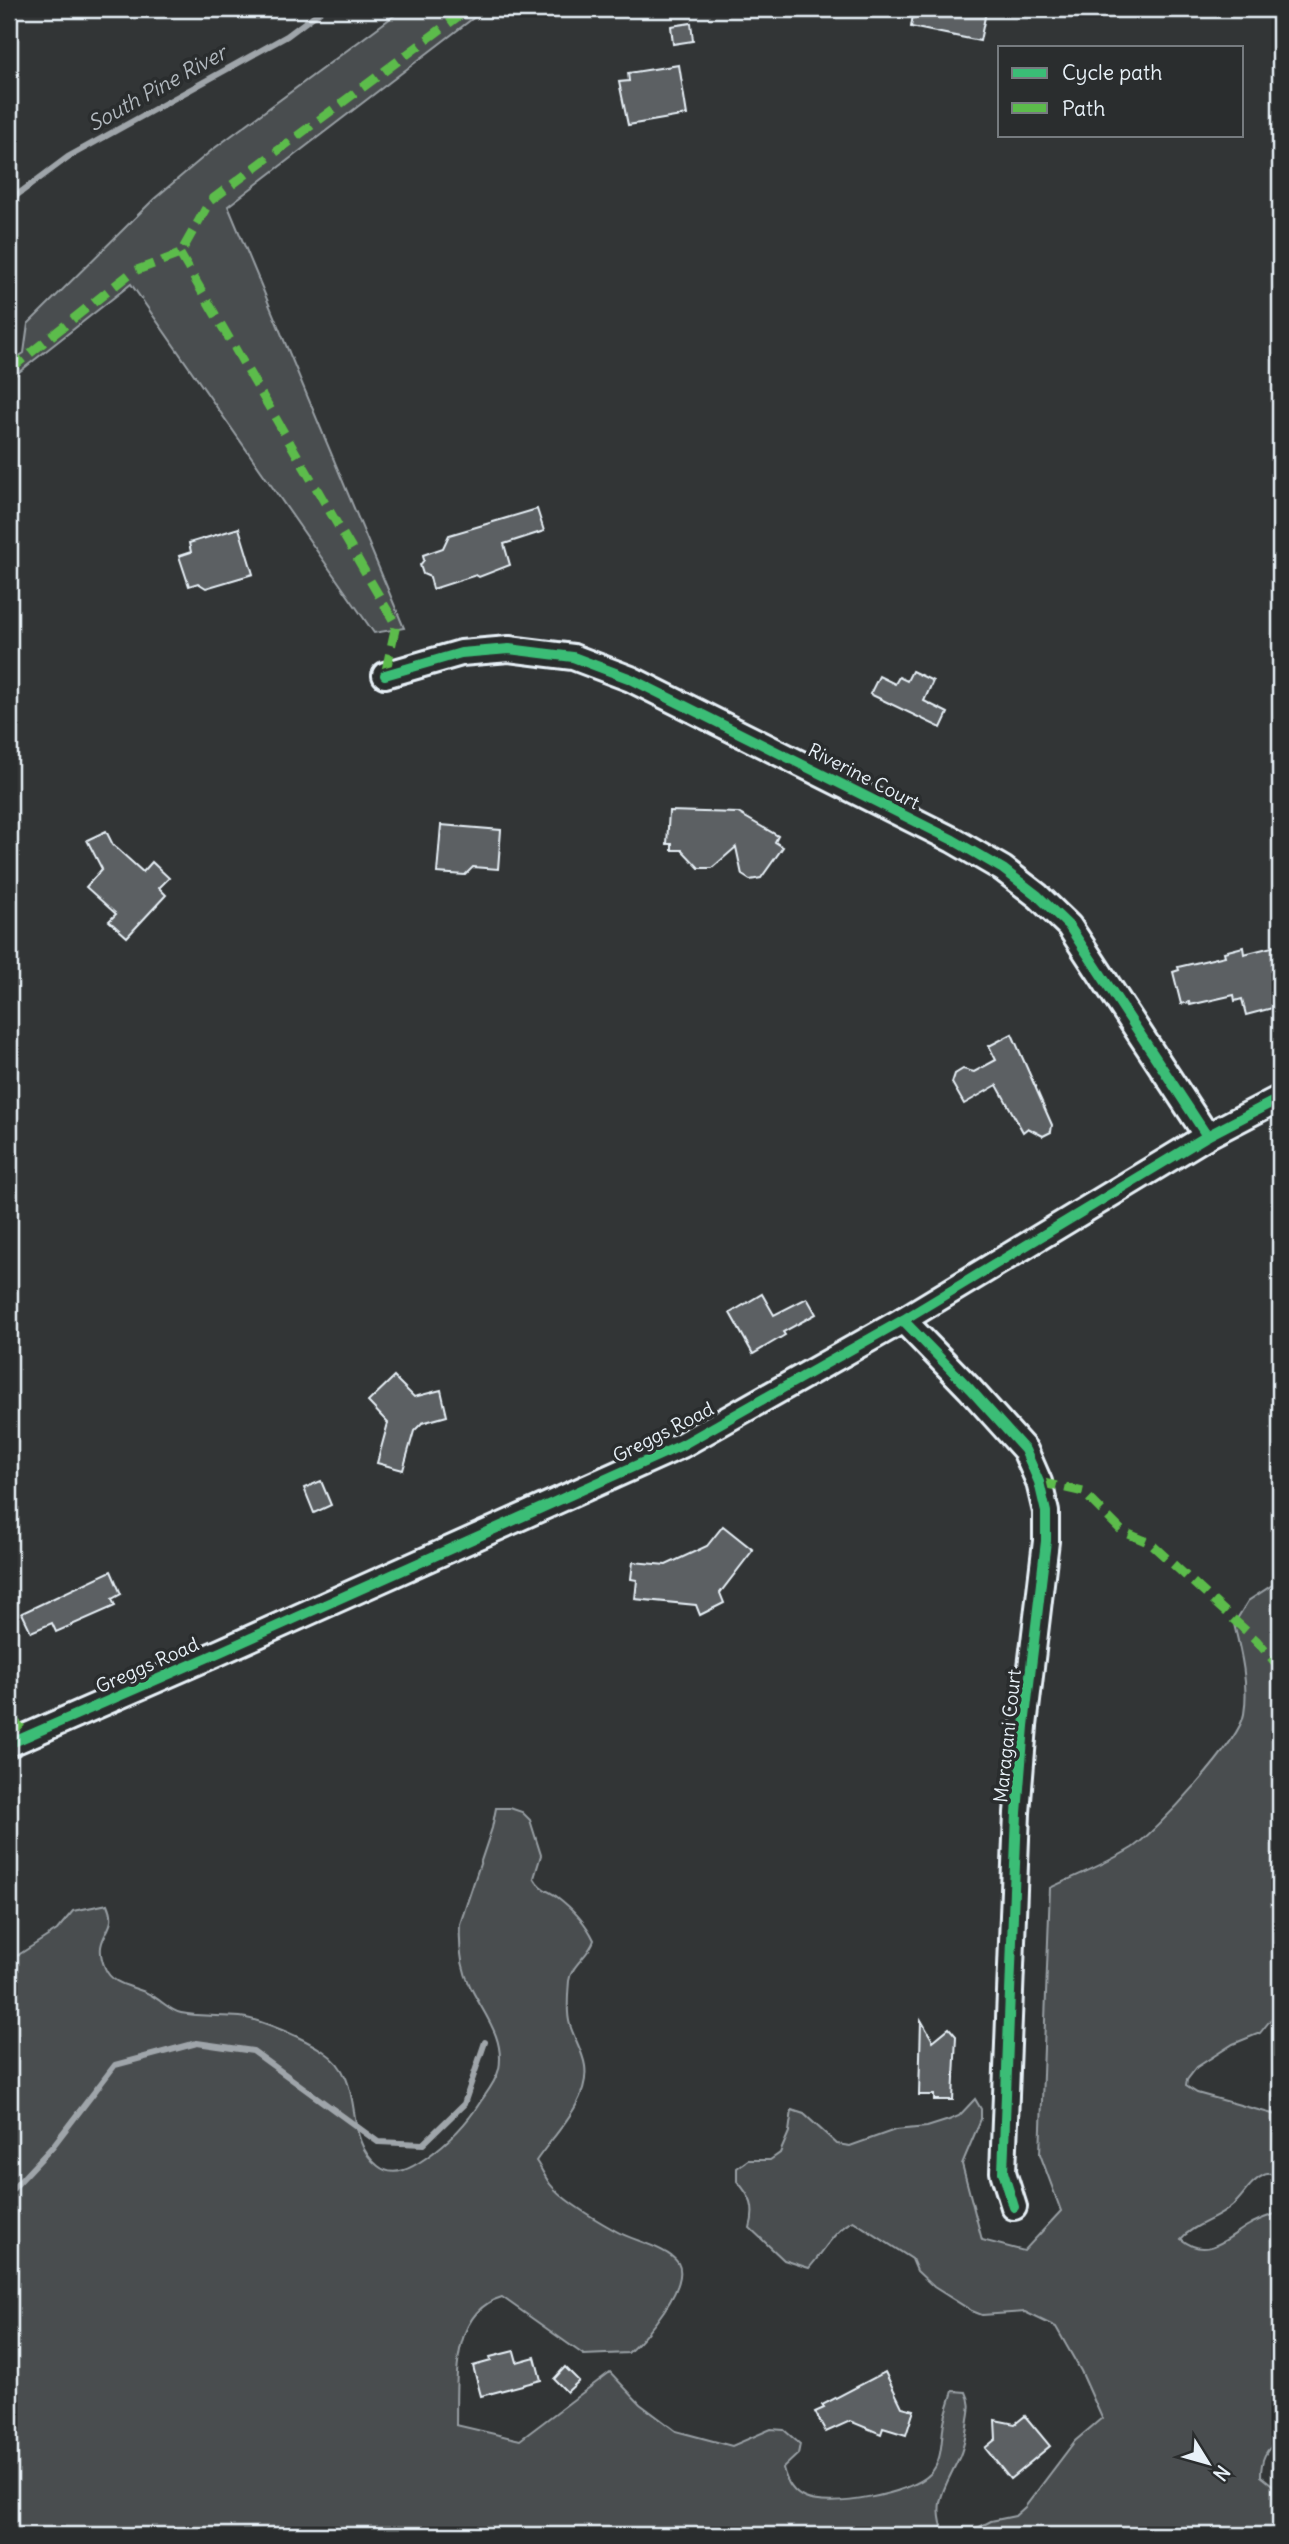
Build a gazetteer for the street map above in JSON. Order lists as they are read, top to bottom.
{
  "streets": {
    "street": ["Riverine Court", "Greggs Road", "Maragani Court"]
  },
  "crossings": [
    ["Riverine Court", "Greggs Road"],
    ["Greggs Road", "Maragani Court"]
  ],
  "water": ["South Pine River"],
  "legend": ["Cycle path", "Path"],
  "north": "bottom right"
}
